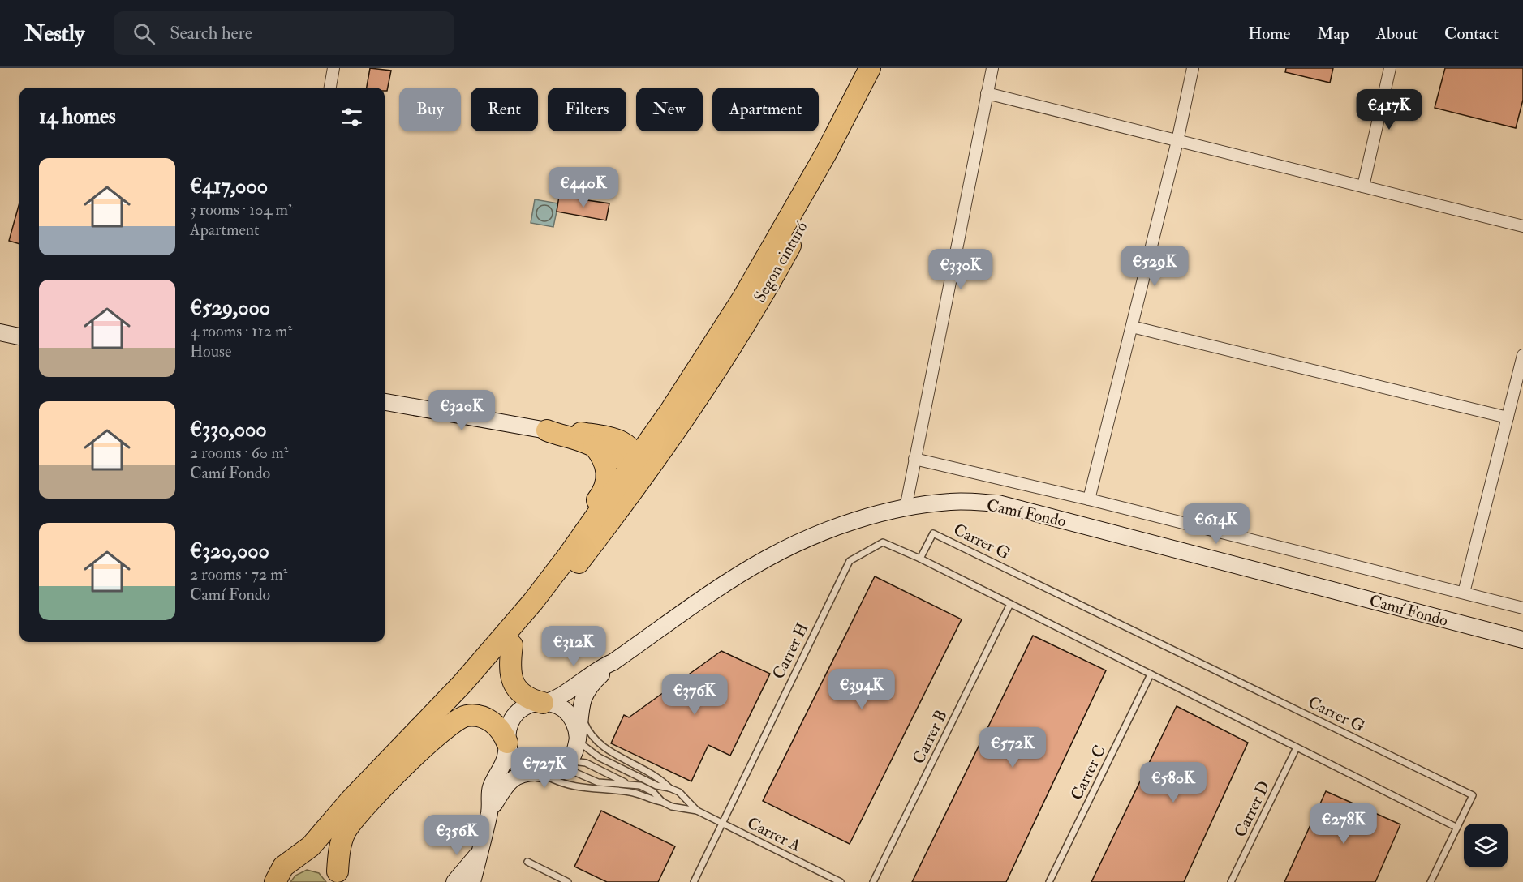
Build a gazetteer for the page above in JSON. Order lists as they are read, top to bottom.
{
  "streets": {
    "highway": ["Segon cinturó"],
    "street": ["Camí Fondo"],
    "lane": [
      "Carrer G",
      "Carrer H",
      "Carrer B",
      "Carrer C",
      "Carrer D",
      "Carrer A"
    ]
  },
  "crossings": [
    ["Carrer G", "Carrer H"],
    ["Carrer H", "Carrer A"]
  ],
  "page": {
    "header": "Nestly",
    "search": "Search here",
    "nav": [
      "Home",
      "Map",
      "About",
      "Contact"
    ],
    "chip": [
      "Buy",
      "Rent",
      "Filters",
      "New",
      "Apartment"
    ],
    "heading": "14 homes",
    "price": [
      "€417K",
      "€440K",
      "€529K",
      "€330K",
      "€320K",
      "€614K",
      "€312K",
      "€394K",
      "€376K",
      "€572K",
      "€727K",
      "€580K",
      "€278K",
      "€356K"
    ],
    "list": [
      {
        "name": "€417,000",
        "note": "3 rooms · 104 m² · Apartment"
      },
      {
        "name": "€529,000",
        "note": "4 rooms · 112 m² · House"
      },
      {
        "name": "€330,000",
        "note": "2 rooms · 60 m² · Camí Fondo"
      },
      {
        "name": "€320,000",
        "note": "2 rooms · 72 m² · Camí Fondo"
      }
    ]
  }
}
